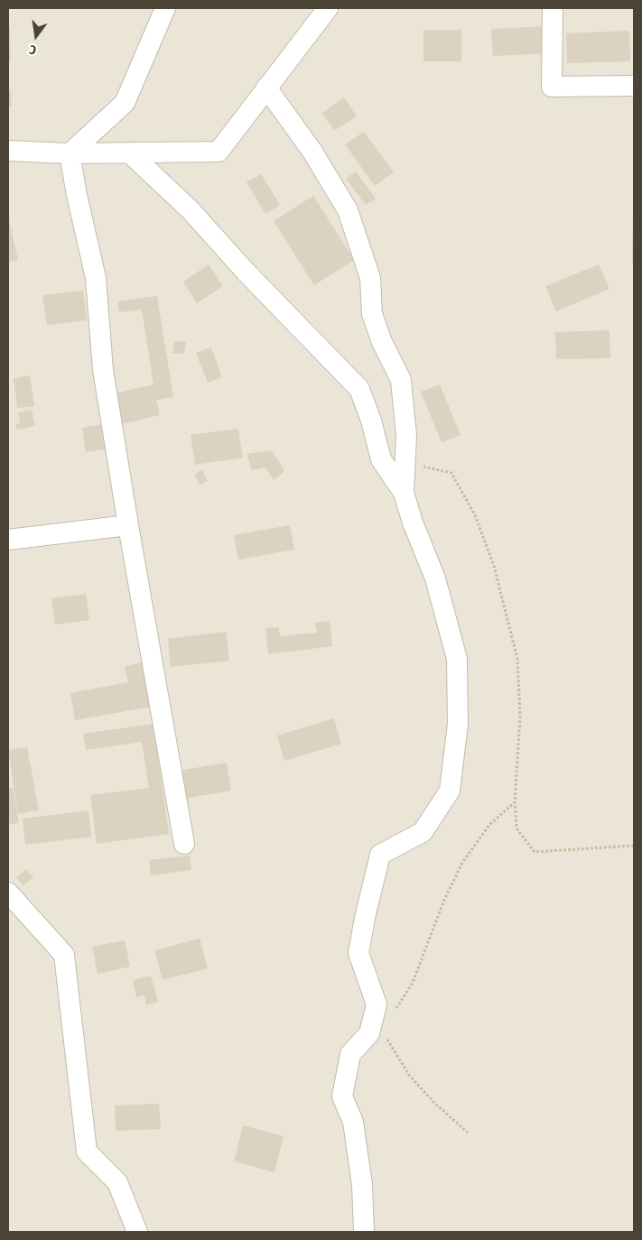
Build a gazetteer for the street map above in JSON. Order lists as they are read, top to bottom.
{
  "north": "bottom"
}
